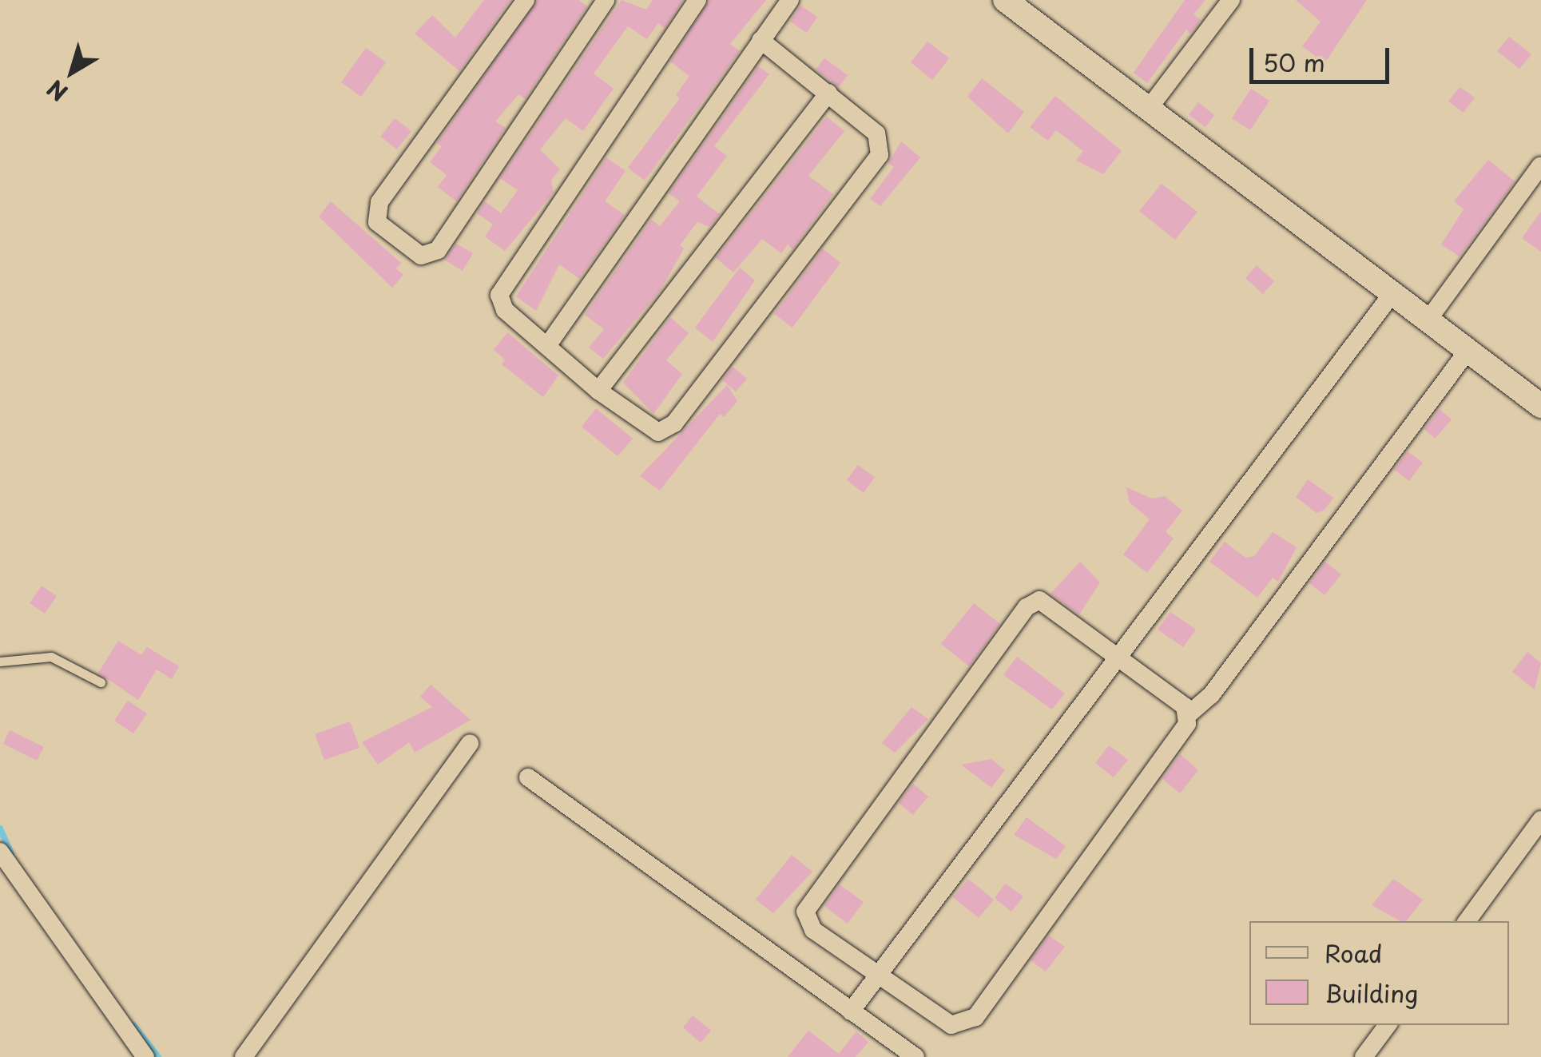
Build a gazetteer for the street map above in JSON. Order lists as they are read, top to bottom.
{
  "legend": ["Road", "Building"],
  "scale_bar": "50 m",
  "north": "bottom left"
}
